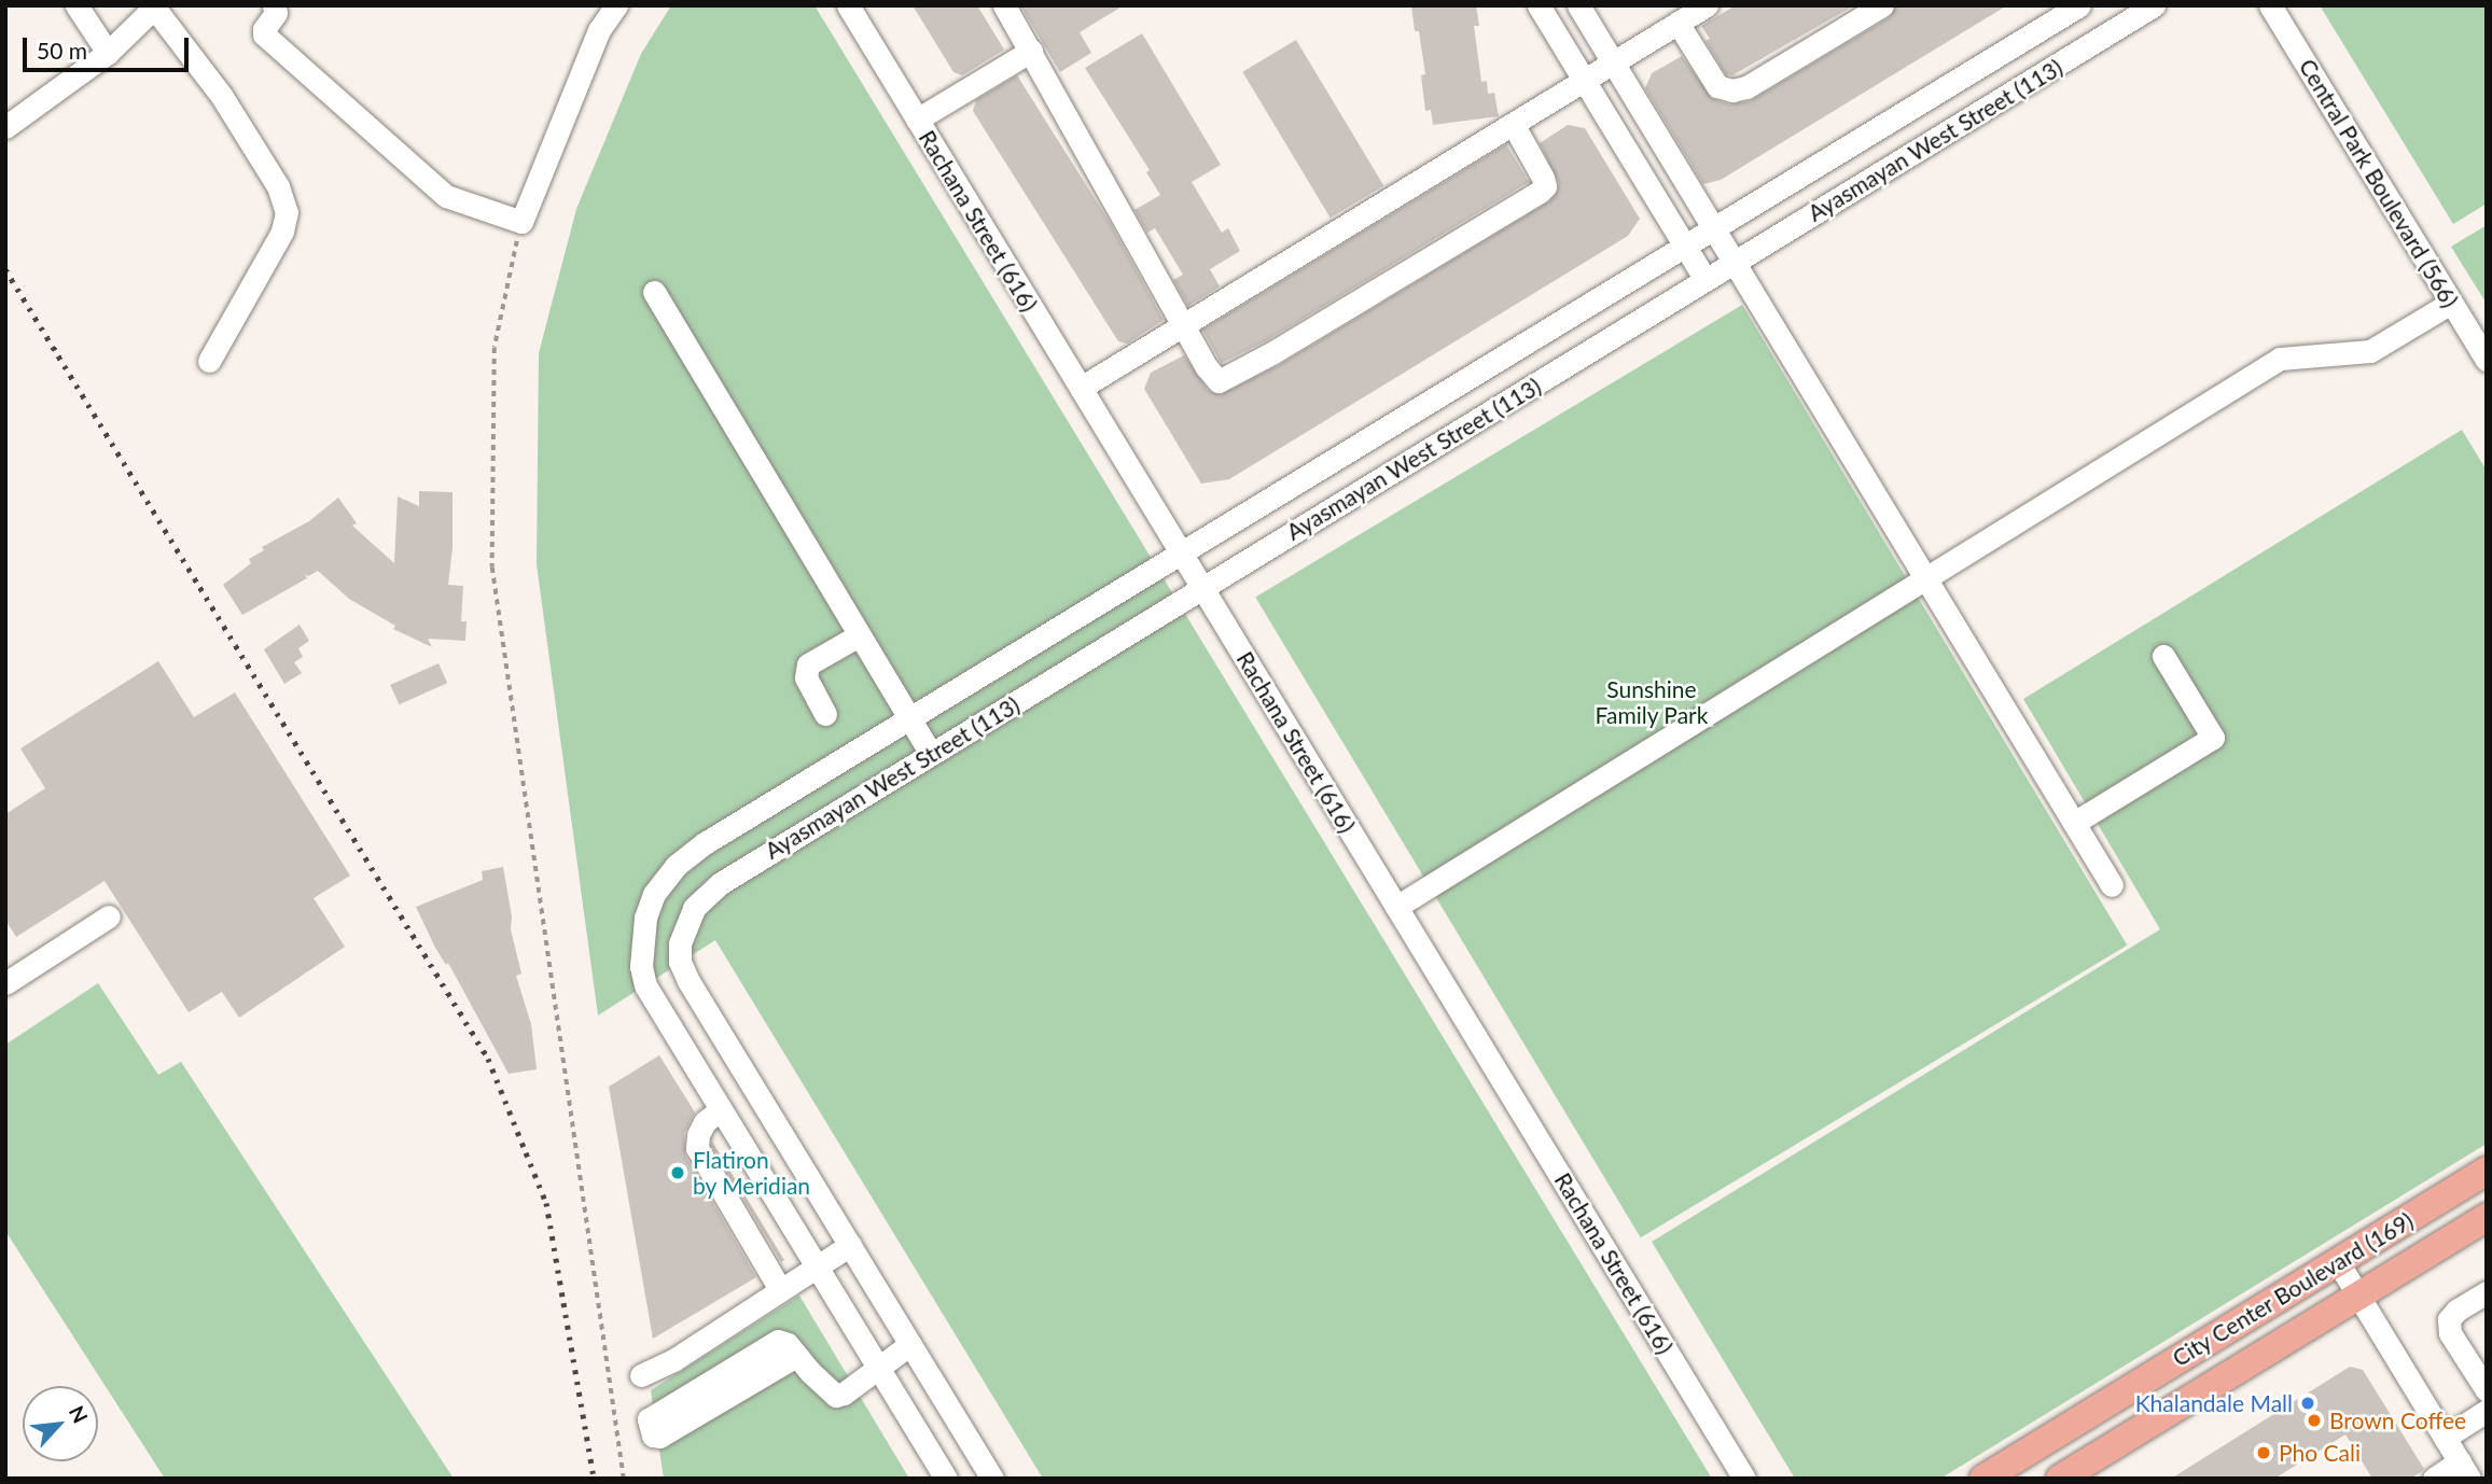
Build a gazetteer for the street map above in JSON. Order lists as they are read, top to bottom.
{
  "streets": {
    "main road": ["City Center Boulevard (169)"],
    "street": ["Ayasmayan West Street (113)", "Central Park Boulevard (566)", "Rachana Street (616)"]
  },
  "crossings": [
    ["Ayasmayan West Street (113)", "Rachana Street (616)"]
  ],
  "parks": ["Sunshine Family Park"],
  "places": [
    "Flatiron by Meridian",
    "Khalandale Mall",
    "Brown Coffee",
    "Pho Cali"
  ],
  "scale_bar": "50 m",
  "north": "top right"
}
